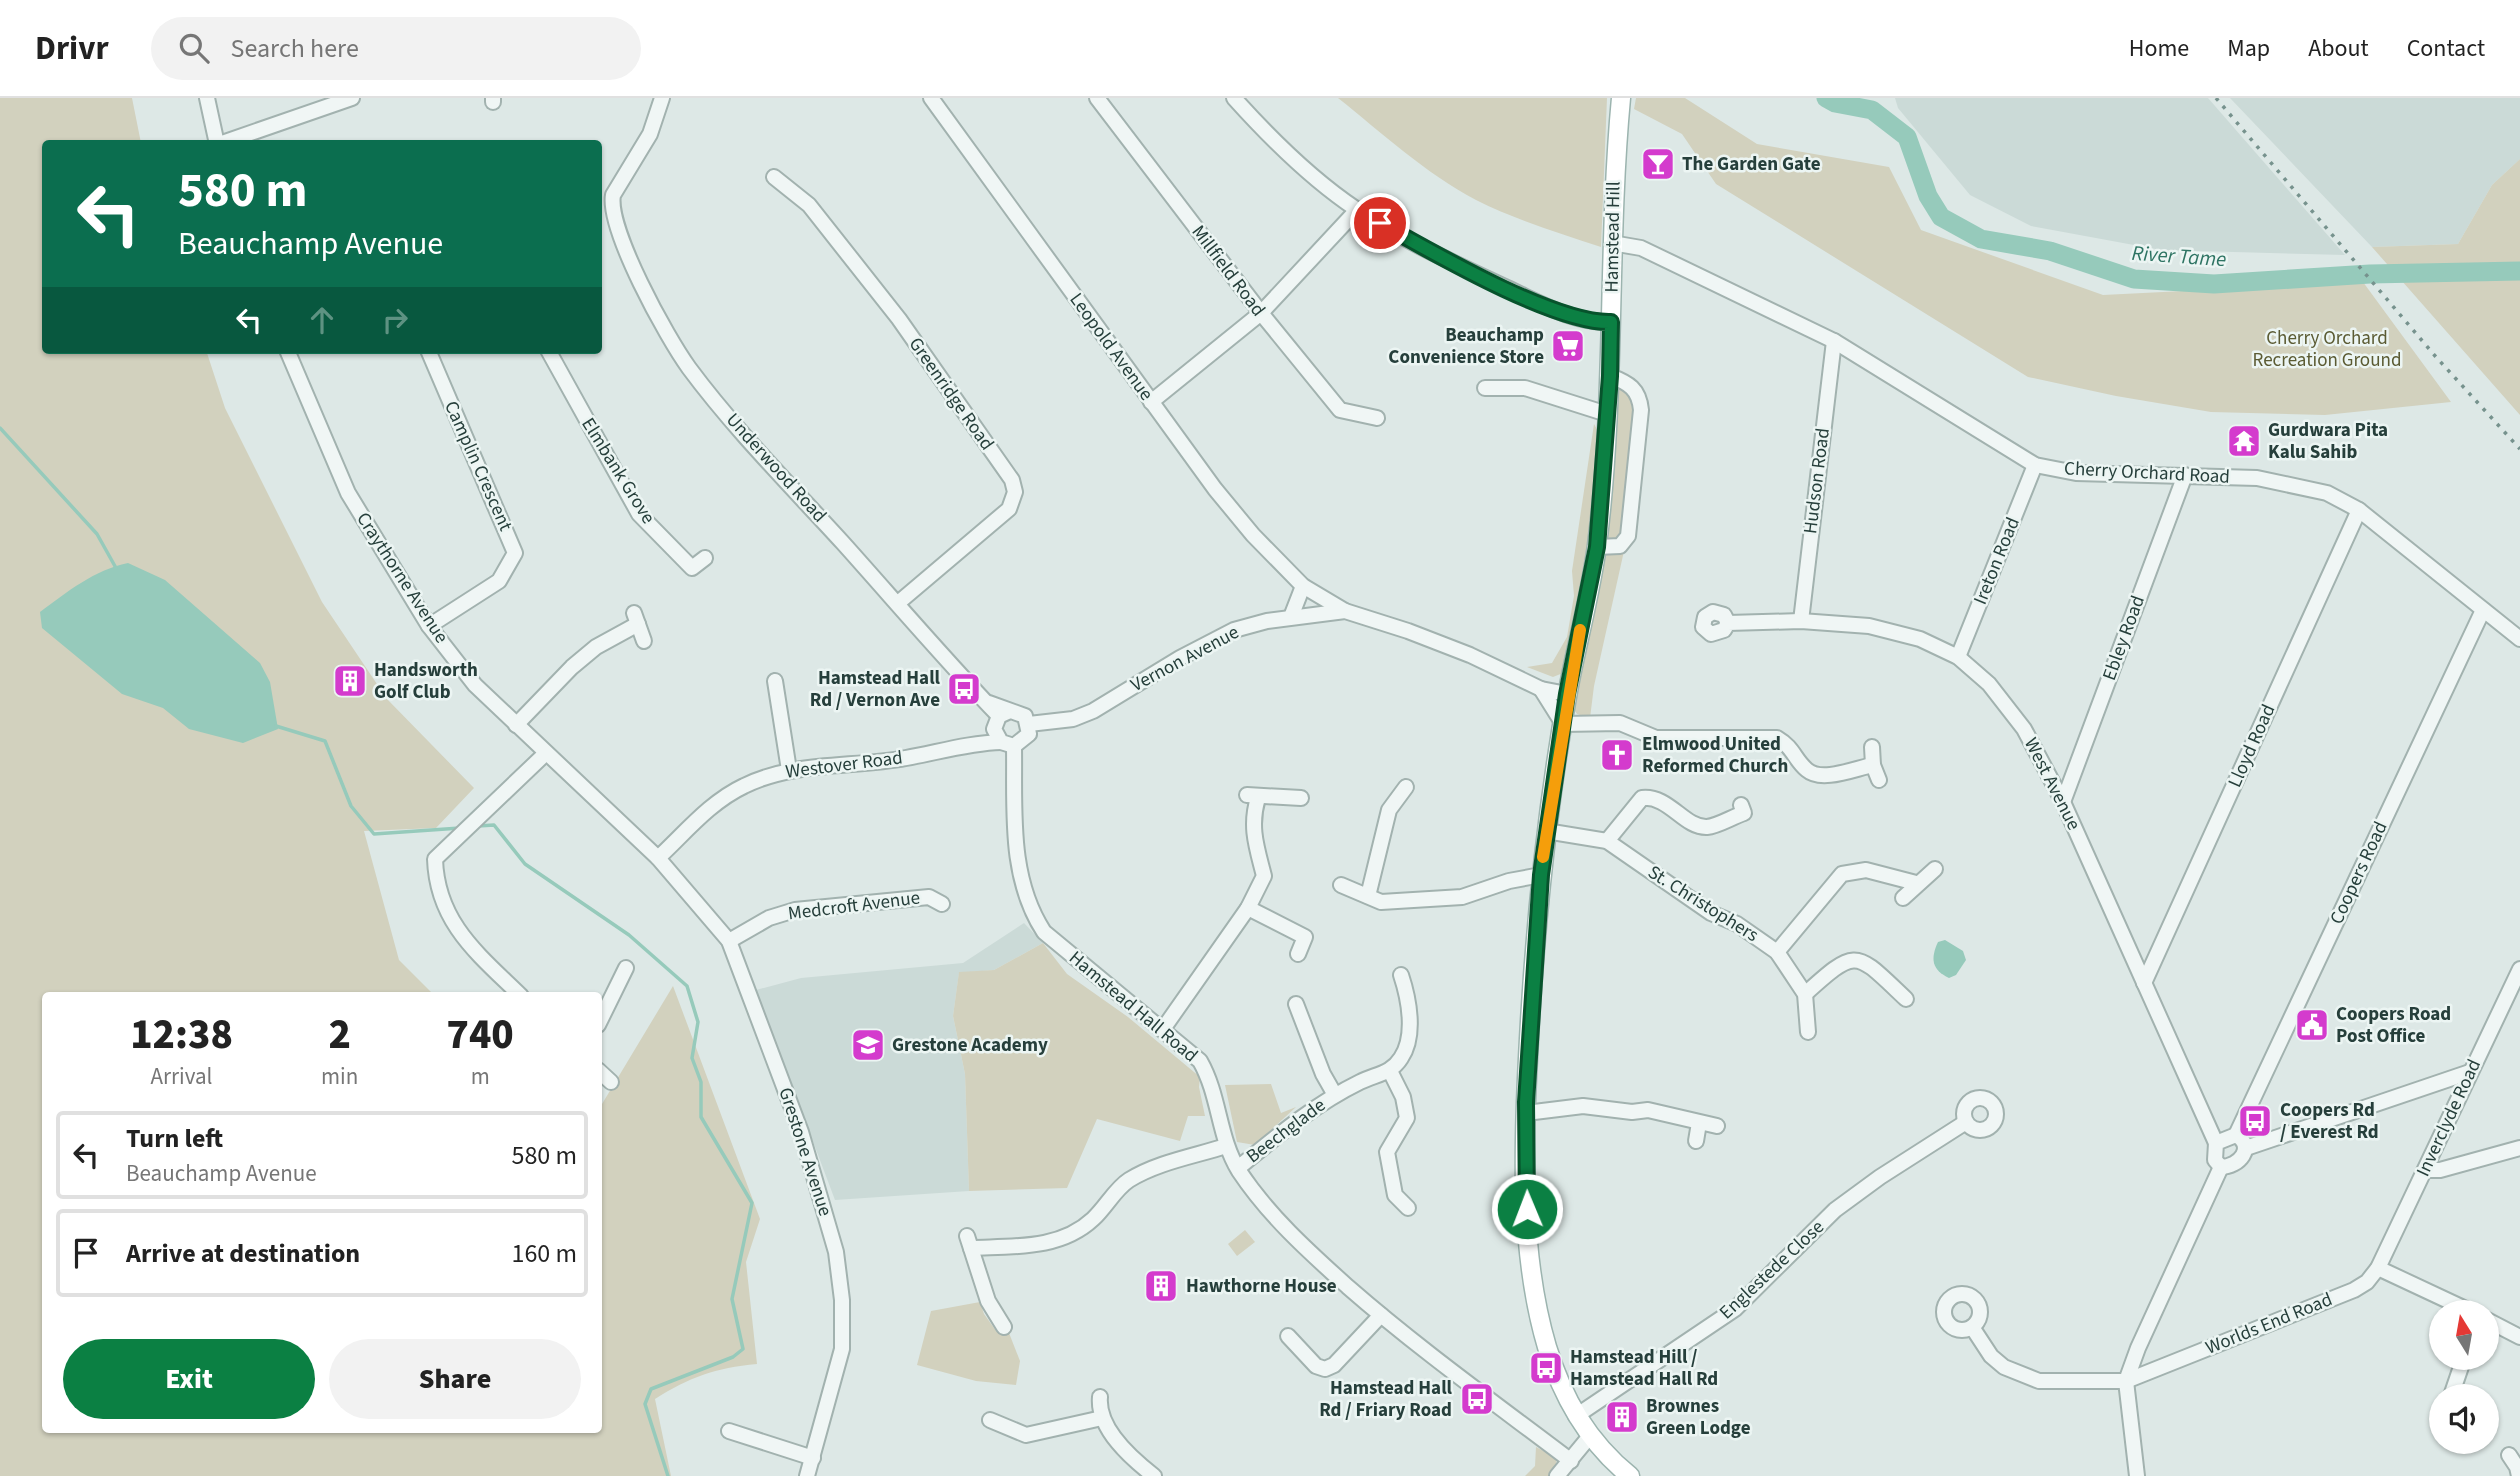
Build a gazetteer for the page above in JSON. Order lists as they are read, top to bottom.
{
  "streets": {
    "main road": ["Hamstead Hill"],
    "street": [
      "Millfield Road",
      "Leopold Avenue",
      "Greenridge Road",
      "Camplin Crescent",
      "Underwood Road",
      "Elmbank Grove",
      "Cherry Orchard Road",
      "Hudson Road",
      "Ireton Road",
      "Craythorne Avenue",
      "Ebley Road",
      "Vernon Avenue",
      "Lloyd Road",
      "Westover Road",
      "West Avenue",
      "Coopers Road",
      "St. Christophers",
      "Medcroft Avenue",
      "Hamstead Hall Road",
      "Inverclyde Road",
      "Beechglade",
      "Grestone Avenue",
      "Englestede Close",
      "Worlds End Road"
    ]
  },
  "crossings": [
    ["Hamstead Hill", "Cherry Orchard Road"],
    ["Hamstead Hill", "Vernon Avenue"],
    ["Hamstead Hill", "St. Christophers"],
    ["Hamstead Hill", "Englestede Close"],
    ["Leopold Avenue", "Vernon Avenue"],
    ["Greenridge Road", "Underwood Road"],
    ["Camplin Crescent", "Craythorne Avenue"],
    ["Underwood Road", "Vernon Avenue"],
    ["Underwood Road", "Westover Road"],
    ["Underwood Road", "Hamstead Hall Road"],
    ["Cherry Orchard Road", "Hudson Road"],
    ["Cherry Orchard Road", "Ireton Road"],
    ["Cherry Orchard Road", "Ebley Road"],
    ["Cherry Orchard Road", "Lloyd Road"],
    ["Cherry Orchard Road", "Coopers Road"],
    ["Hudson Road", "West Avenue"],
    ["Ireton Road", "West Avenue"],
    ["Craythorne Avenue", "Westover Road"],
    ["Craythorne Avenue", "Grestone Avenue"],
    ["Ebley Road", "West Avenue"],
    ["Vernon Avenue", "Westover Road"],
    ["Vernon Avenue", "Hamstead Hall Road"],
    ["Lloyd Road", "West Avenue"],
    ["Westover Road", "Hamstead Hall Road"],
    ["Westover Road", "Grestone Avenue"],
    ["West Avenue", "Coopers Road"],
    ["Medcroft Avenue", "Grestone Avenue"],
    ["Hamstead Hall Road", "Beechglade"],
    ["Inverclyde Road", "Worlds End Road"]
  ],
  "water": ["River Tame"],
  "parks": ["Cherry Orchard Recreation Ground"],
  "places": {
    "bar": ["The Garden Gate"],
    "supermarket": ["Beauchamp Convenience Store"],
    "temple": ["Gurdwara Pita Kalu Sahib"],
    "building": ["Handsworth Golf Club", "Hawthorne House", "Brownes Green Lodge"],
    "bus stop": [
      "Hamstead Hall Rd / Vernon Ave",
      "Coopers Rd / Everest Rd",
      "Hamstead Hill / Hamstead Hall Rd",
      "Hamstead Hall Rd / Friary Road"
    ],
    "church": ["Elmwood United Reformed Church"],
    "public building": ["Coopers Road Post Office"],
    "school or university": ["Grestone Academy"]
  },
  "north": "top",
  "page": {
    "header": "Drivr",
    "search": "Search here",
    "nav": [
      "Home",
      "Map",
      "About",
      "Contact"
    ],
    "turn": ["580 m", "Beauchamp Avenue"],
    "eta": [
      "12:38",
      "Arrival",
      "2",
      "min",
      "740",
      "m"
    ],
    "list": [
      {
        "name": "Turn left",
        "note": "Beauchamp Avenue",
        "value": "580 m"
      },
      {
        "name": "Arrive at destination",
        "value": "160 m"
      }
    ],
    "buttons": ["Exit", "Share"]
  }
}
